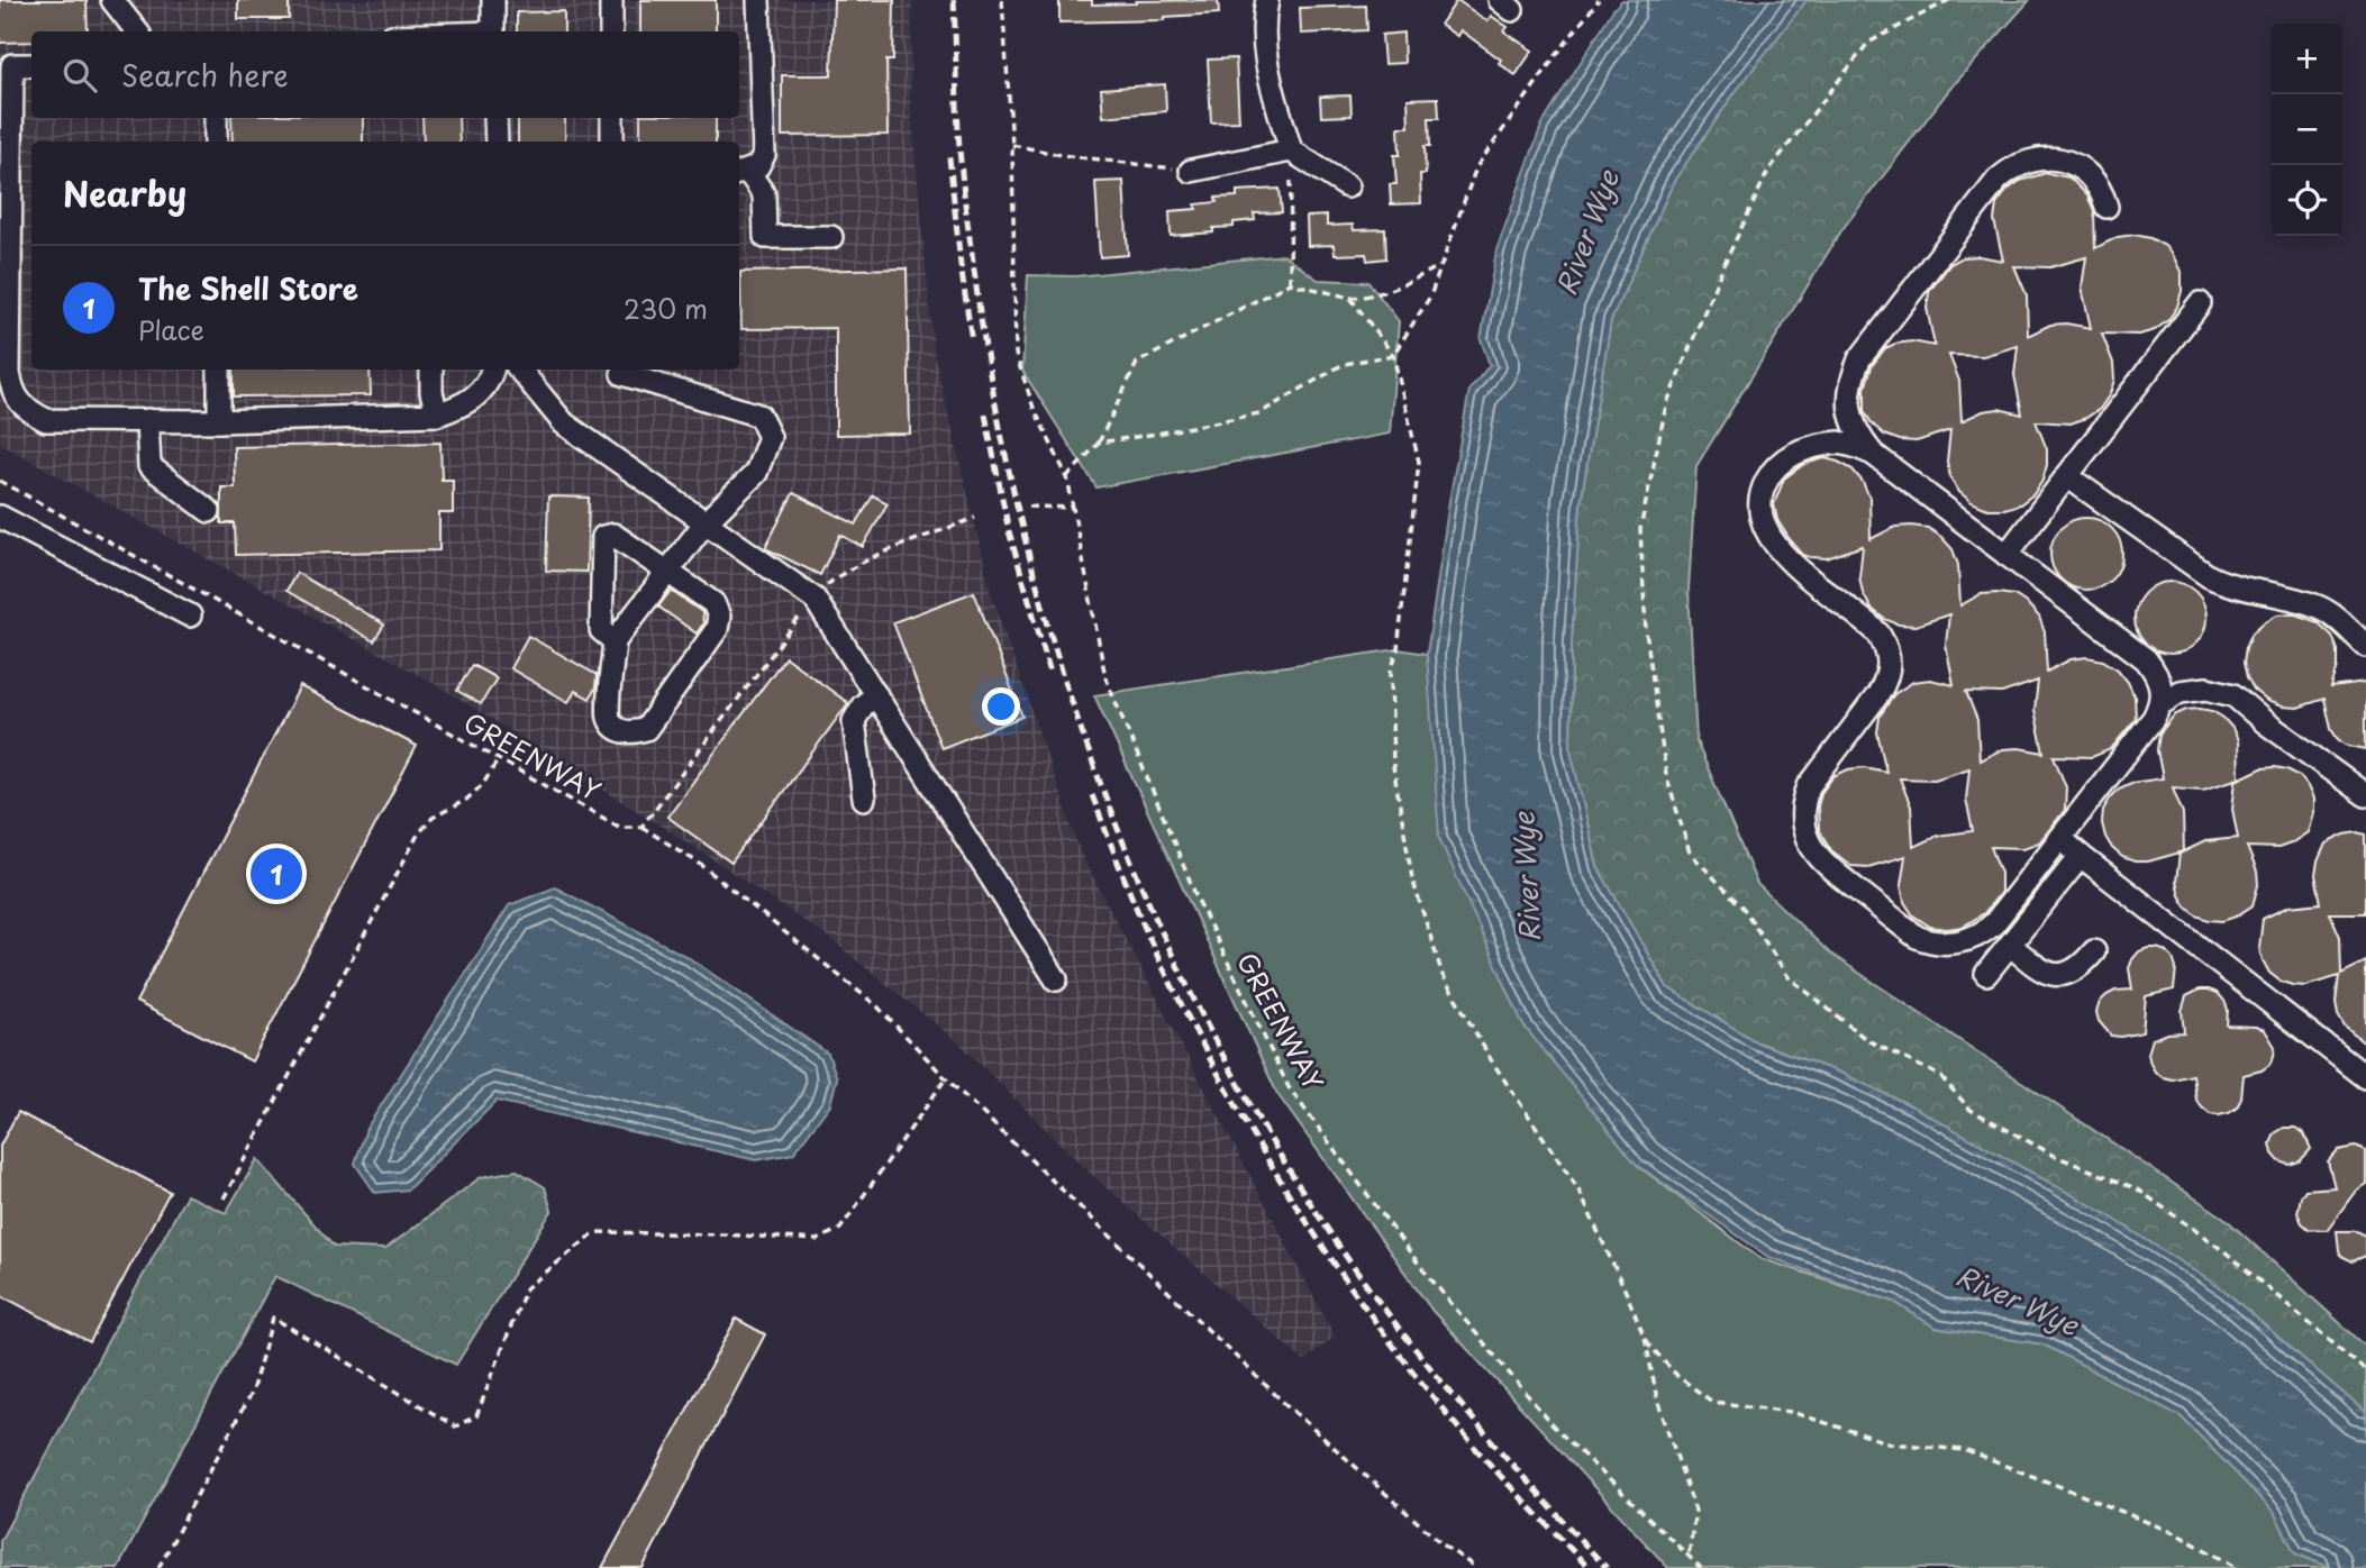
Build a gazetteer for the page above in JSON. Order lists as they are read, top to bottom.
{
  "streets": {
    "path": ["GREENWAY"]
  },
  "water": ["River Wye"],
  "page": {
    "map_buttons": ["+", "−"],
    "search": "Search here",
    "heading": "Nearby",
    "list": [
      {
        "mark": "1",
        "name": "The Shell Store",
        "note": "Place",
        "value": "230 m"
      }
    ],
    "pins": "1"
  }
}
